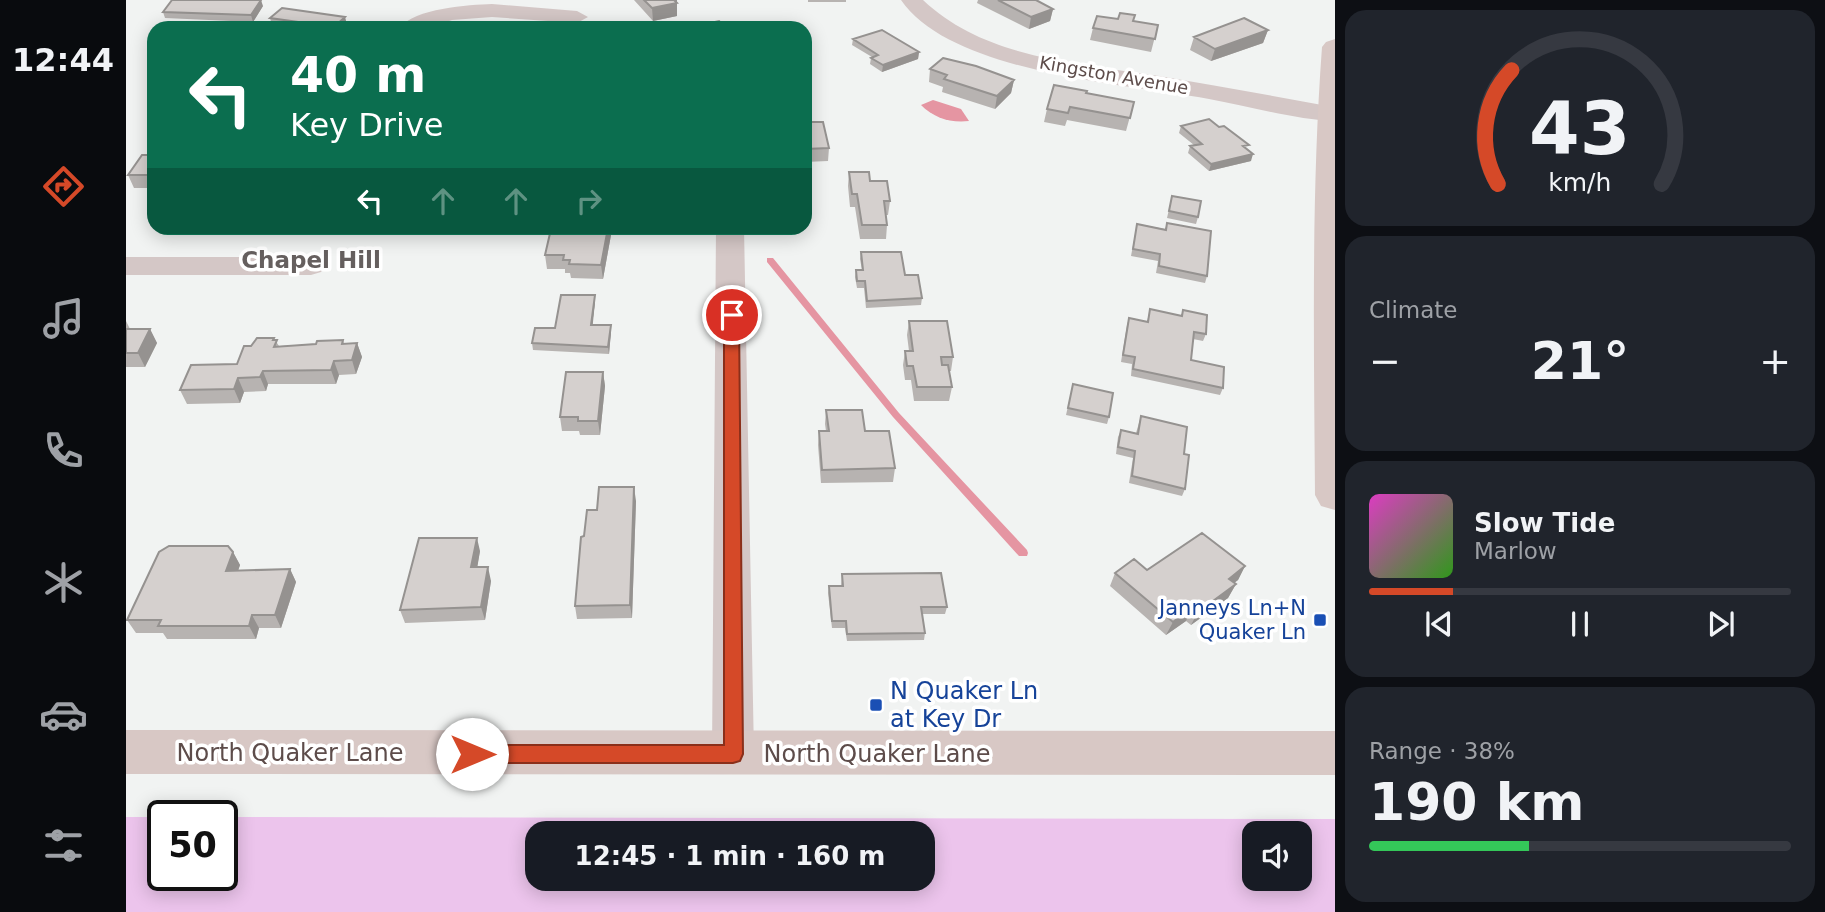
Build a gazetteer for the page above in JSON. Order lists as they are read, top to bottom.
{
  "streets": {
    "main road": ["North Quaker Lane"],
    "street": ["Kingston Avenue"]
  },
  "districts": ["Chapel Hill"],
  "places": {
    "transit": ["Janneys Ln+N Quaker Ln", "N Quaker Ln at Key Dr"]
  },
  "page": {
    "tabs": "12:44",
    "turn": ["40 m", "Key Drive"],
    "tile": [
      "Climate",
      ["Range · 38%", "190 km"]
    ],
    "heat": ["−", "21°", "+"],
    "song": ["Slow Tide", "Marlow"],
    "limit": "50",
    "trip": "12:45 · 1 min · 160 m",
    "gauge": ["43", "km/h"]
  }
}
